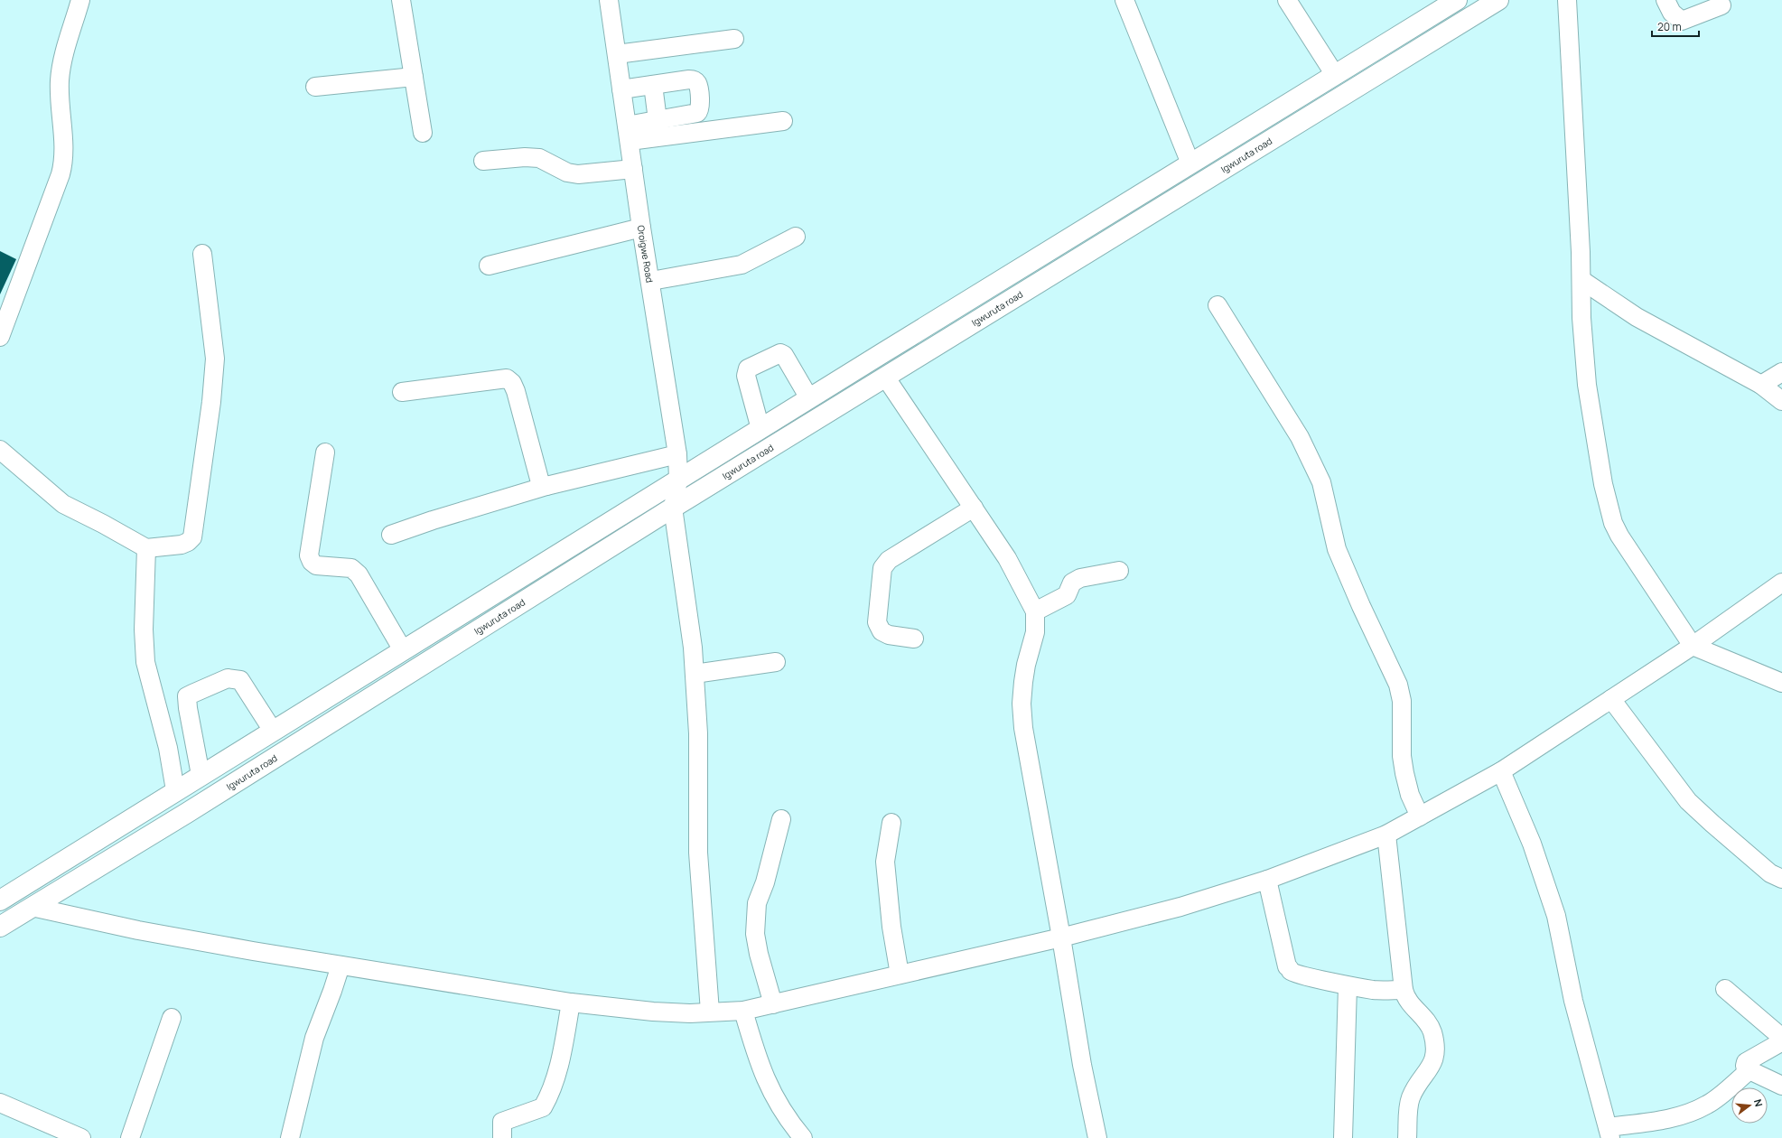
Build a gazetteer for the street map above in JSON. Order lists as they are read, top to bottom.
{
  "streets": {
    "main road": ["Igwuruta road"],
    "street": ["Oroigwe Road"]
  },
  "crossings": [
    ["Igwuruta road", "Oroigwe Road"]
  ],
  "scale_bar": "20 m",
  "north": "right"
}
